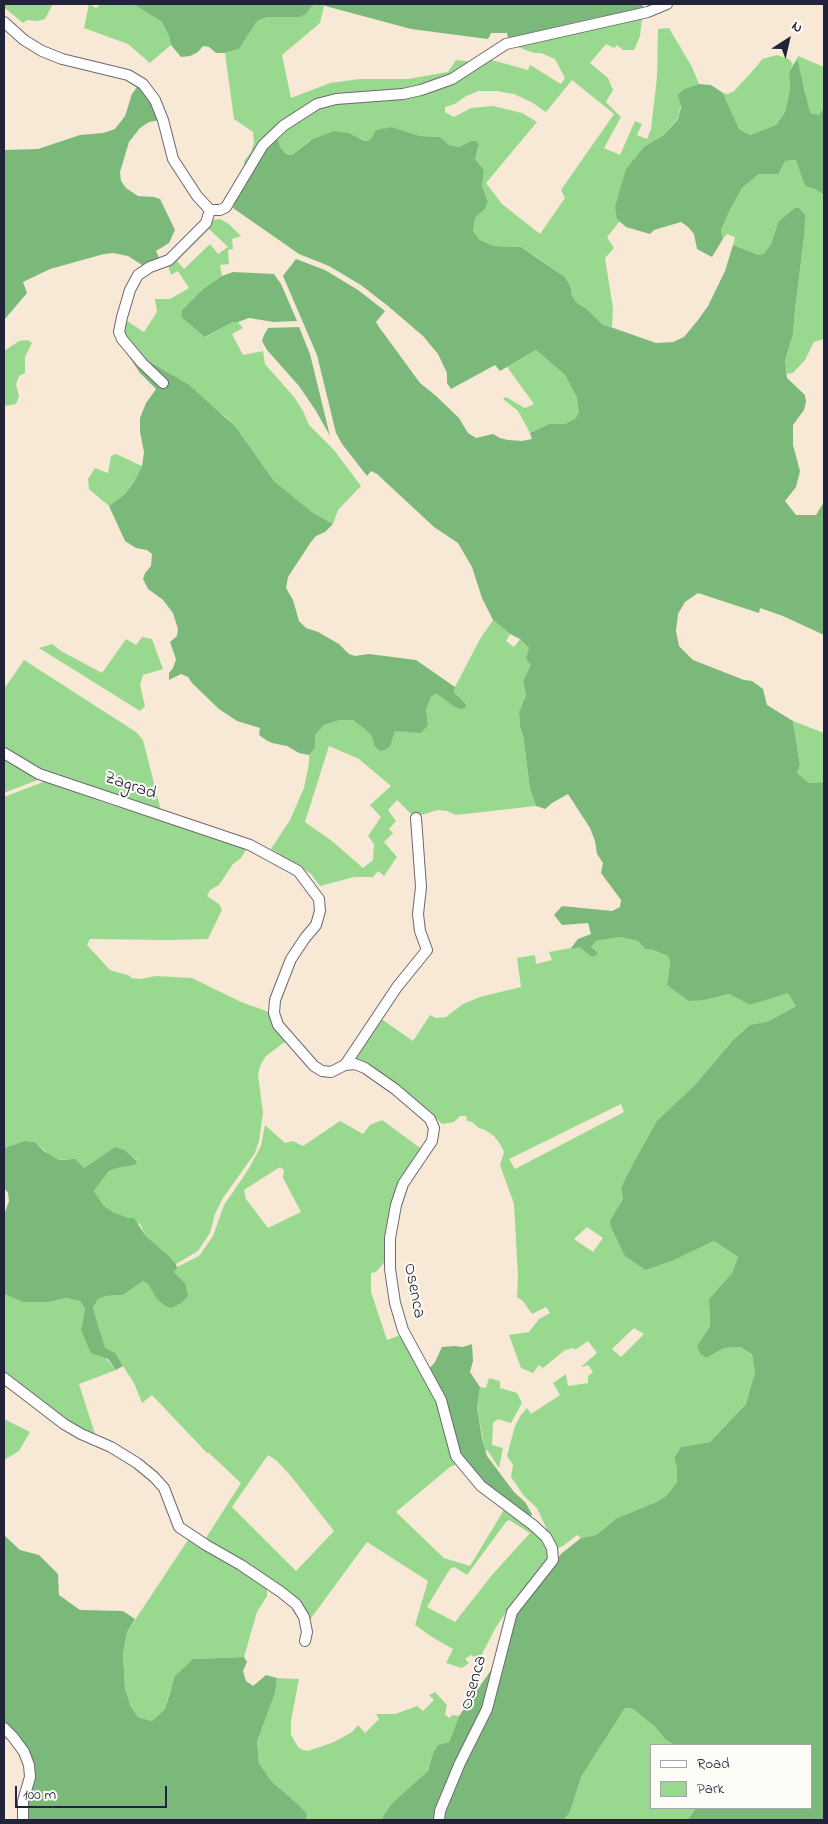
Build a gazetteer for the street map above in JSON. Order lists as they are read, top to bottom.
{
  "streets": {
    "street": ["Zagrad", "Osenca"]
  },
  "crossings": [
    ["Zagrad", "Osenca"]
  ],
  "legend": ["Road", "Park"],
  "scale_bar": "100 m",
  "north": "top right"
}
